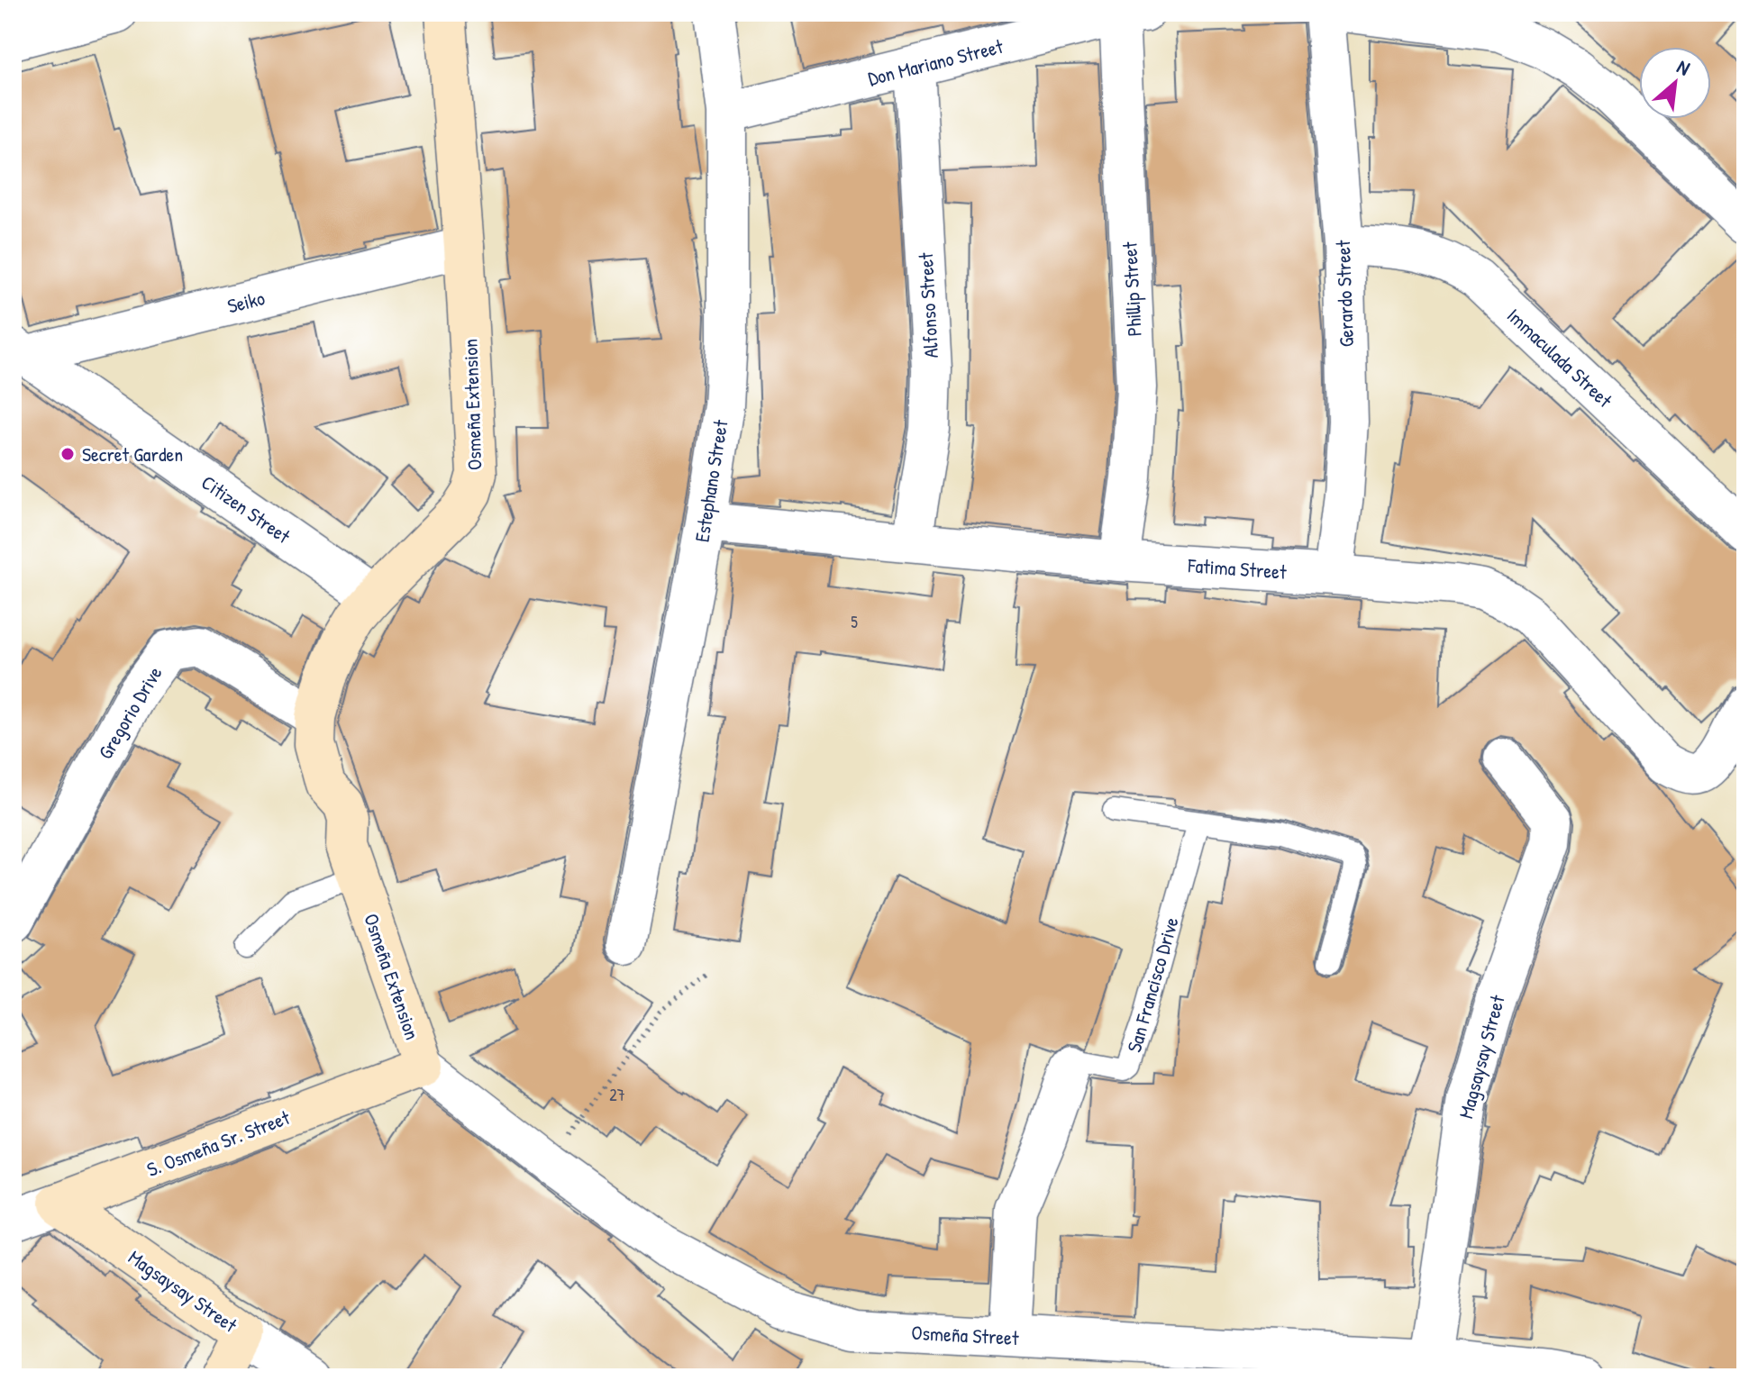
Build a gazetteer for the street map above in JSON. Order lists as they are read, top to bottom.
{
  "streets": {
    "street": [
      "Don Mariano Street",
      "Phillip Street",
      "Gerardo Street",
      "Seiko",
      "Alfonso Street",
      "Immaculada Street",
      "Osmeña Extension",
      "Estephano Street",
      "Citizen Street",
      "Fatima Street",
      "Gregorio Drive",
      "San Francisco Drive",
      "Magsaysay Street",
      "S. Osmeña Sr. Street",
      "Osmeña Street"
    ]
  },
  "crossings": [
    ["Don Mariano Street", "Phillip Street"],
    ["Don Mariano Street", "Alfonso Street"],
    ["Don Mariano Street", "Estephano Street"],
    ["Phillip Street", "Fatima Street"],
    ["Gerardo Street", "Immaculada Street"],
    ["Gerardo Street", "Fatima Street"],
    ["Seiko", "Osmeña Extension"],
    ["Seiko", "Citizen Street"],
    ["Alfonso Street", "Fatima Street"],
    ["Osmeña Extension", "Citizen Street"],
    ["Osmeña Extension", "Gregorio Drive"],
    ["Osmeña Extension", "S. Osmeña Sr. Street"],
    ["Osmeña Extension", "Osmeña Street"],
    ["Estephano Street", "Fatima Street"],
    ["San Francisco Drive", "Osmeña Street"],
    ["Magsaysay Street", "S. Osmeña Sr. Street"],
    ["Magsaysay Street", "Osmeña Street"],
    ["S. Osmeña Sr. Street", "Osmeña Street"]
  ],
  "places": ["Secret Garden"],
  "house_numbers": ["5", "27"],
  "north": "top right"
}
